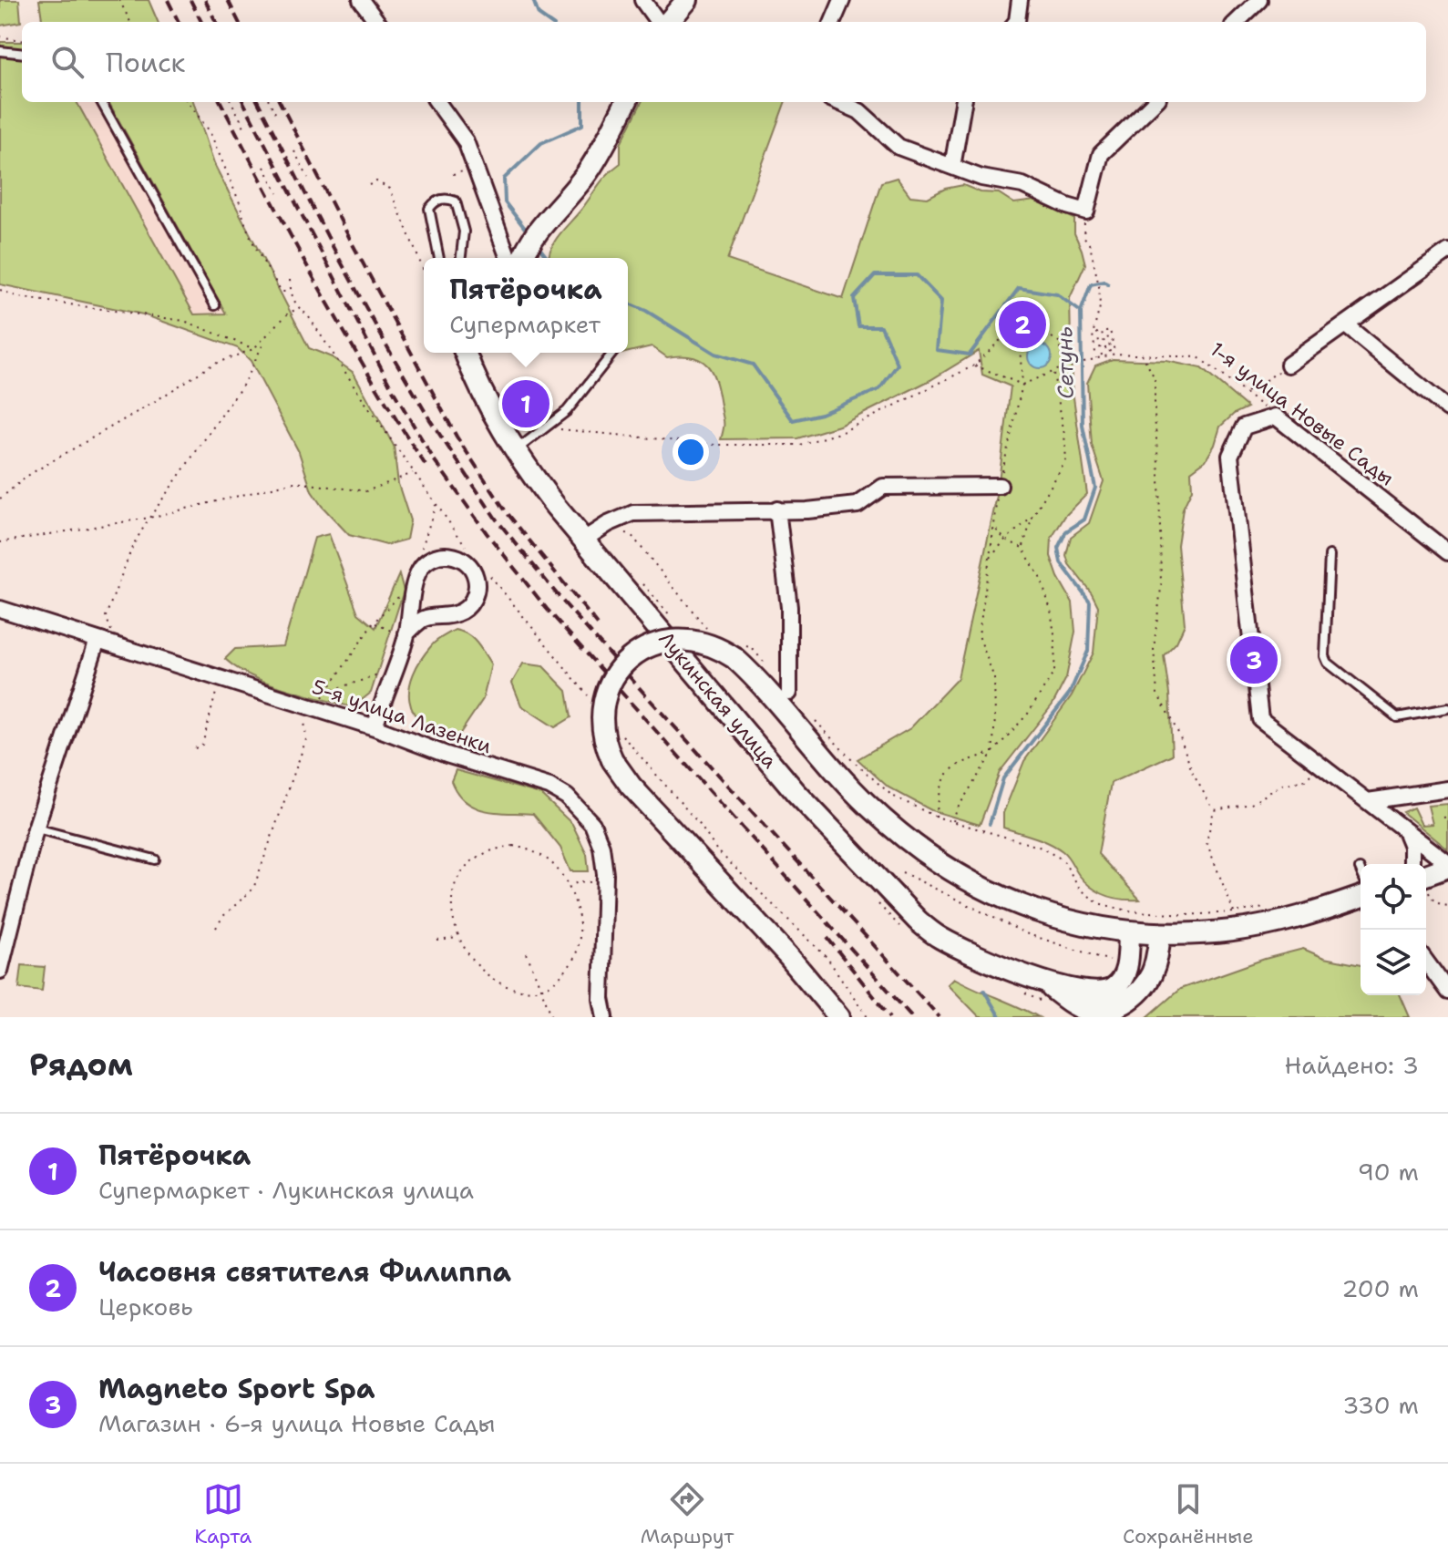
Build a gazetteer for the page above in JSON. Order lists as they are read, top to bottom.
{
  "streets": {
    "street": ["1-я улица Новые Сады", "Лукинская улица", "5-я улица Лазенки"]
  },
  "water": ["Сетунь"],
  "page": {
    "search": "Поиск",
    "popup": ["Пятёрочка", "Супермаркет"],
    "pins": ["2", "1", "3"],
    "heading": ["Рядом", "Найдено: 3"],
    "list": [
      {
        "mark": "1",
        "name": "Пятёрочка",
        "note": "Супермаркет · Лукинская улица",
        "value": "90 m"
      },
      {
        "mark": "2",
        "name": "Часовня святителя Филиппа",
        "note": "Церковь",
        "value": "200 m"
      },
      {
        "mark": "3",
        "name": "Magneto Sport Spa",
        "note": "Магазин · 6-я улица Новые Сады",
        "value": "330 m"
      }
    ],
    "nav": ["Карта", "Маршрут", "Сохранённые"]
  }
}
